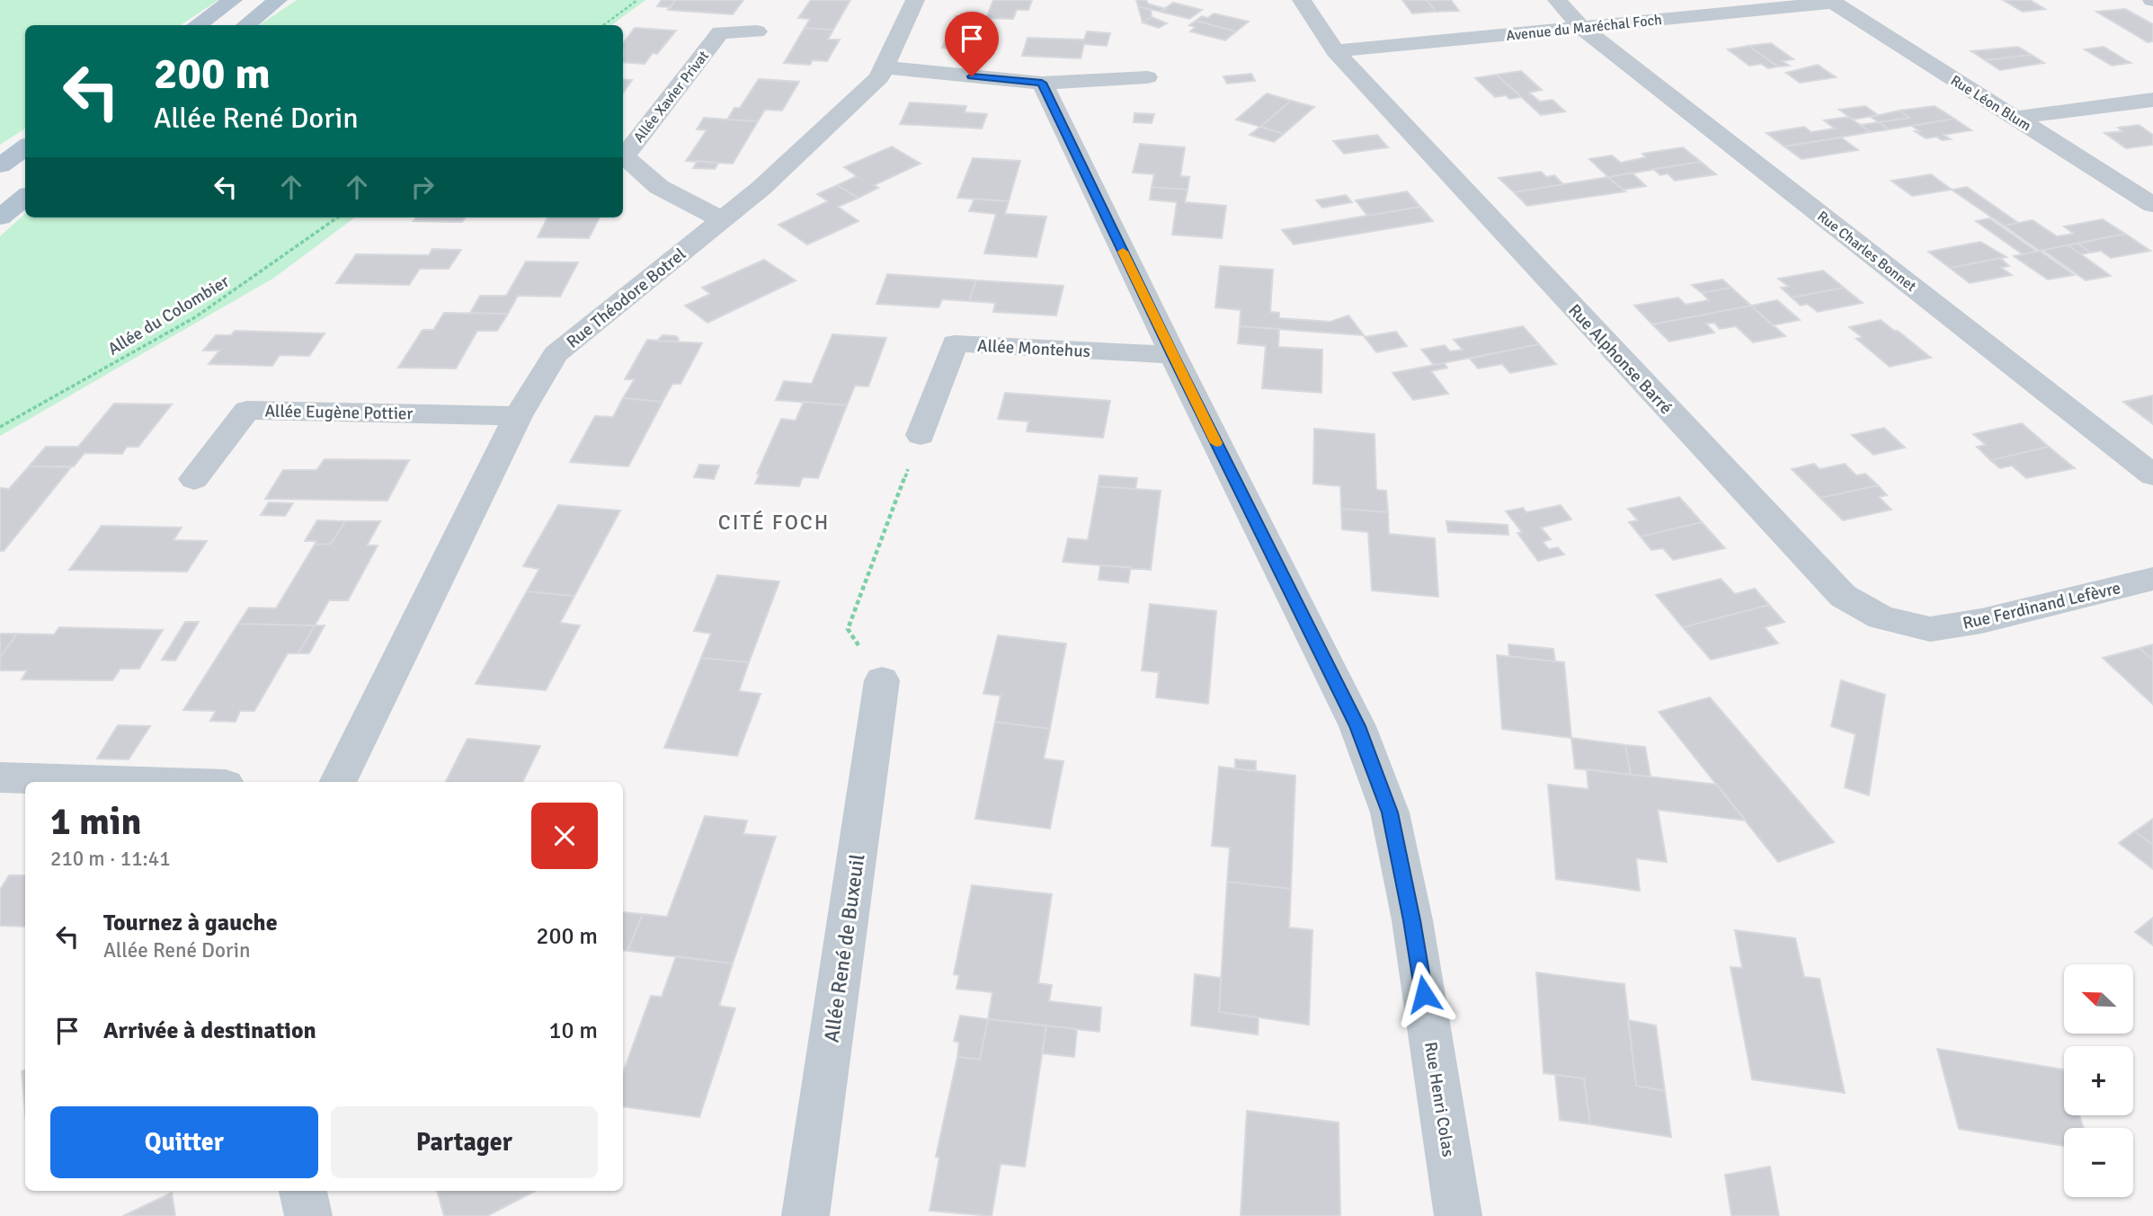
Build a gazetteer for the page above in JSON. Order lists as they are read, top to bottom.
{
  "streets": {
    "street": [
      "Avenue du Maréchal Foch",
      "Allée Xavier Privat",
      "Rue Léon Blum",
      "Rue Charles Bonnet",
      "Rue Théodore Botrel",
      "Allée Montehus",
      "Rue Alphonse Barré",
      "Allée Eugène Pottier",
      "Rue Ferdinand Lefèvre",
      "Allée René de Buxeuil",
      "Rue Henri Colas"
    ],
    "path": ["Allée du Colombier"]
  },
  "crossings": [
    ["Avenue du Maréchal Foch", "Rue Léon Blum"],
    ["Avenue du Maréchal Foch", "Rue Charles Bonnet"],
    ["Avenue du Maréchal Foch", "Rue Alphonse Barré"],
    ["Allée Xavier Privat", "Rue Théodore Botrel"],
    ["Rue Théodore Botrel", "Allée Eugène Pottier"],
    ["Allée Montehus", "Rue Henri Colas"],
    ["Rue Alphonse Barré", "Rue Ferdinand Lefèvre"]
  ],
  "districts": ["CITÉ FOCH"],
  "north": "top left",
  "page": {
    "turn": ["200 m", "Allée René Dorin"],
    "heading": ["1 min", "210 m · 11:41"],
    "list": [
      {
        "name": "Tournez à gauche",
        "note": "Allée René Dorin",
        "value": "200 m"
      },
      {
        "name": "Arrivée à destination",
        "value": "10 m"
      }
    ],
    "map_buttons": ["+", "−"],
    "buttons": ["Quitter", "Partager"]
  }
}
